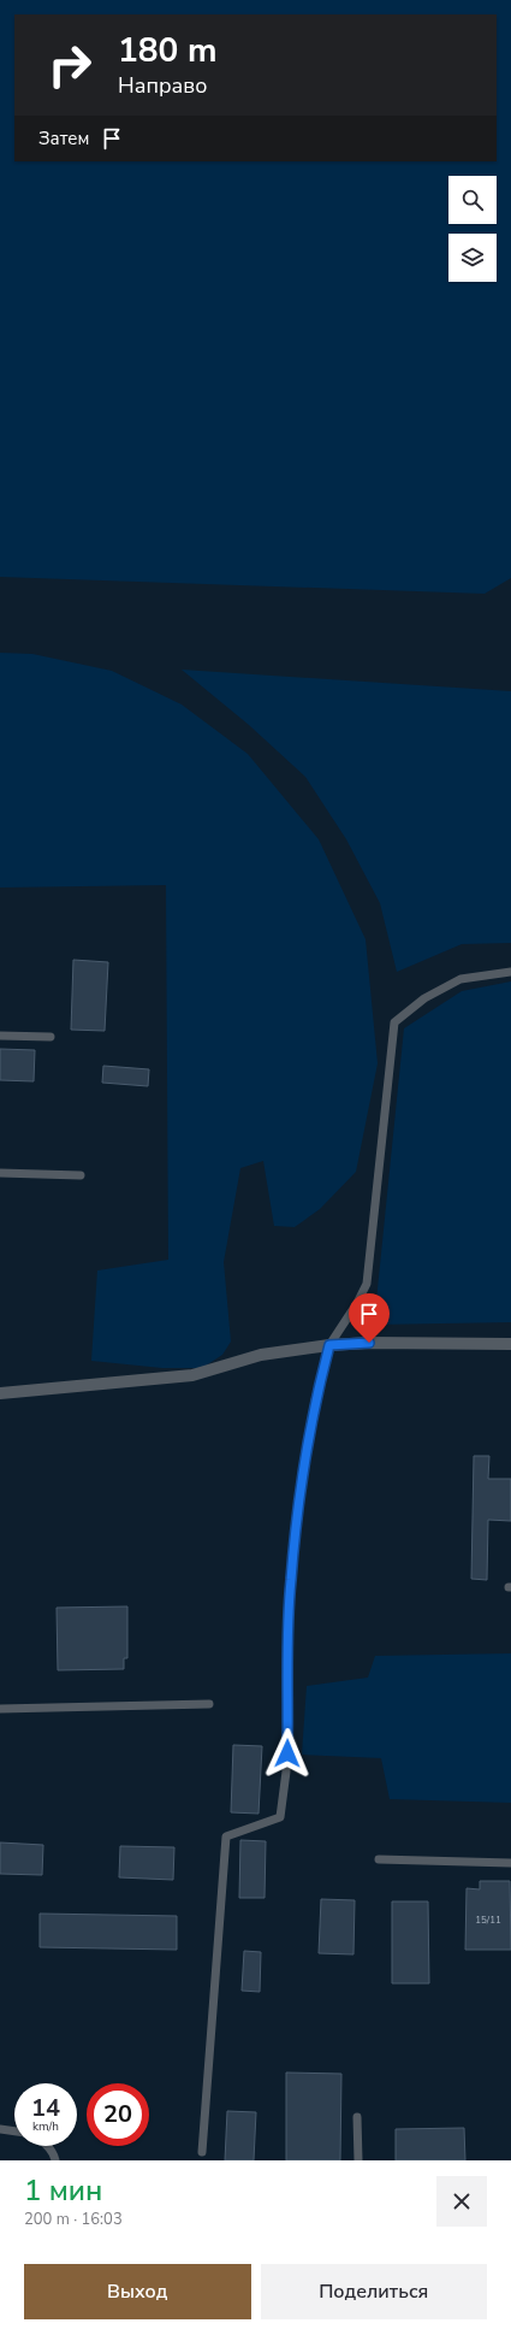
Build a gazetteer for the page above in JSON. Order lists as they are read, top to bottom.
{
  "house_numbers": ["15/11"],
  "page": {
    "turn": ["180 m", "Направо"],
    "then": "Затем",
    "speed": "14 km/h",
    "limit": "20",
    "heading": ["1 мин", "200 m · 16:03"],
    "buttons": ["Выход", "Поделиться"]
  }
}
